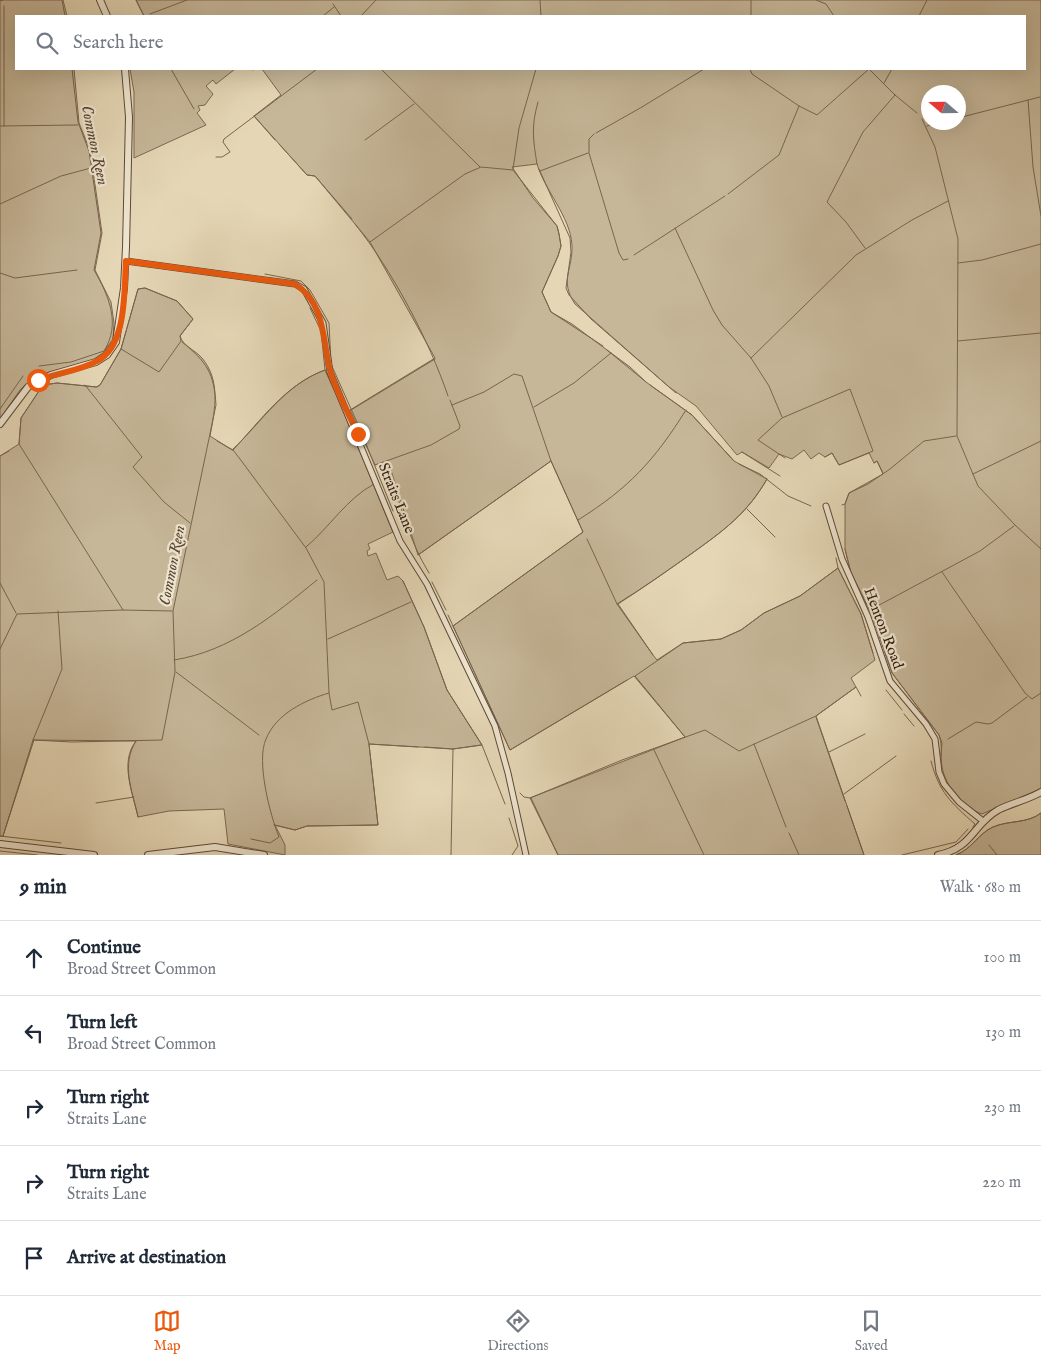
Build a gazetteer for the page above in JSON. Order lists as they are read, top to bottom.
{
  "streets": {
    "street": ["Straits Lane", "Henton Road"]
  },
  "water": ["Common Reen"],
  "north": "left",
  "page": {
    "search": "Search here",
    "heading": ["9 min", "Walk · 680 m"],
    "list": [
      ["Continue", "Broad Street Common", "100 m"],
      ["Turn left", "Broad Street Common", "130 m"],
      ["Turn right", "Straits Lane", "230 m"],
      ["Turn right", "Straits Lane", "220 m"],
      "Arrive at destination"
    ],
    "nav": ["Map", "Directions", "Saved"]
  }
}
